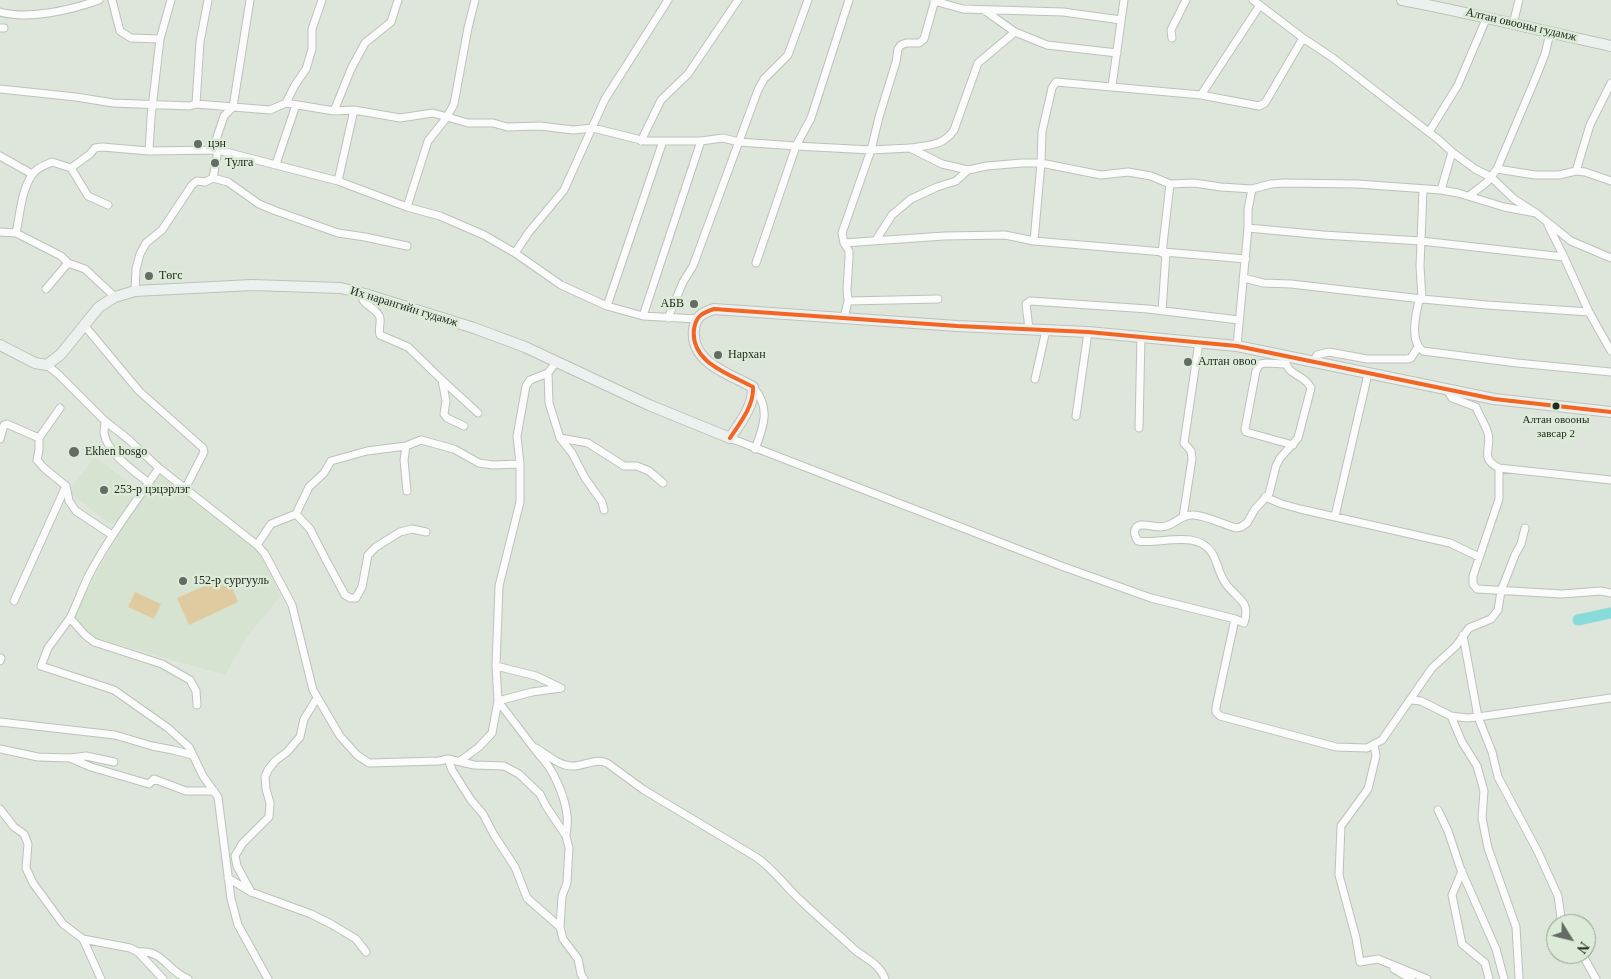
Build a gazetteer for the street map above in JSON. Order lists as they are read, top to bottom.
{
  "streets": {
    "main road": ["Алтан овооны гудамж", "Их нарангийн гудамж"]
  },
  "places": [
    "цэн",
    "Тулга",
    "Төгс",
    "АБВ",
    "Нархан",
    "Алтан овоо",
    "Алтан овооны завсар 2",
    "Ekhen bosgo",
    "253-р цэцэрлэг",
    "152-р сургууль"
  ],
  "north": "bottom right"
}
